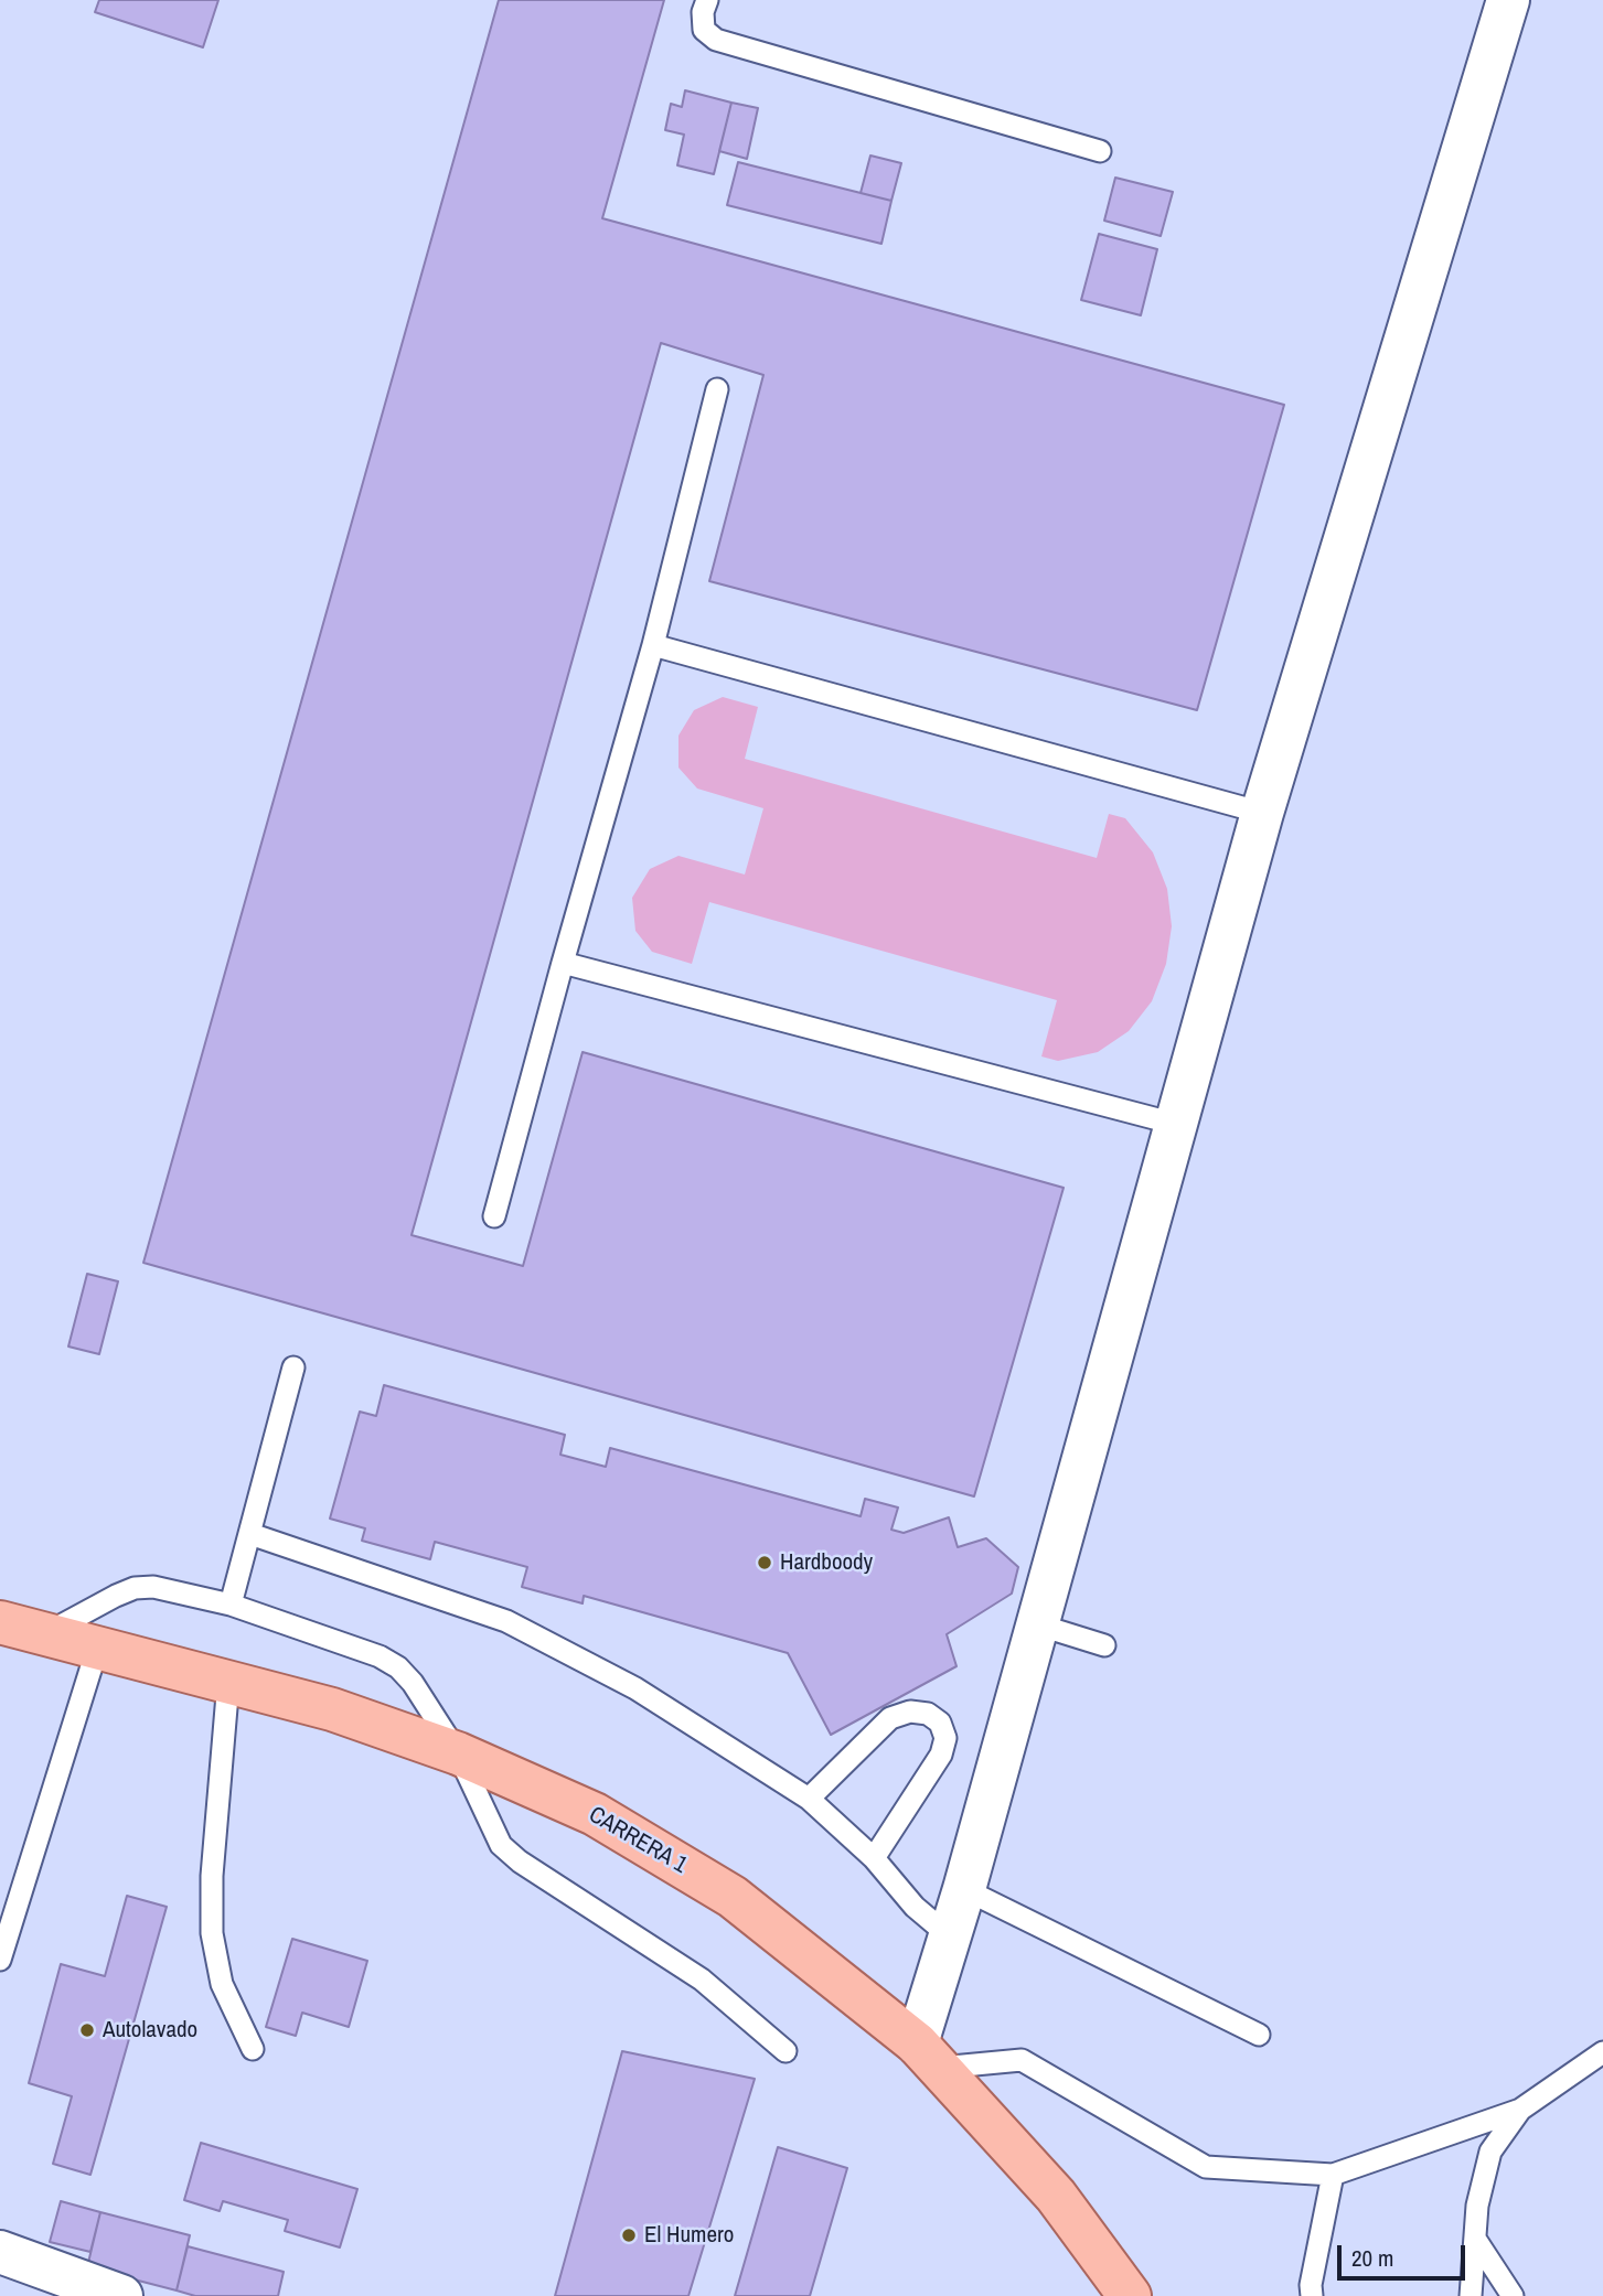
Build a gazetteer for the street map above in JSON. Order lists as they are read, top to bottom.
{
  "streets": {
    "main road": ["CARRERA 1"]
  },
  "places": ["Hardboody", "Autolavado", "El Humero"],
  "scale_bar": "20 m"
}
